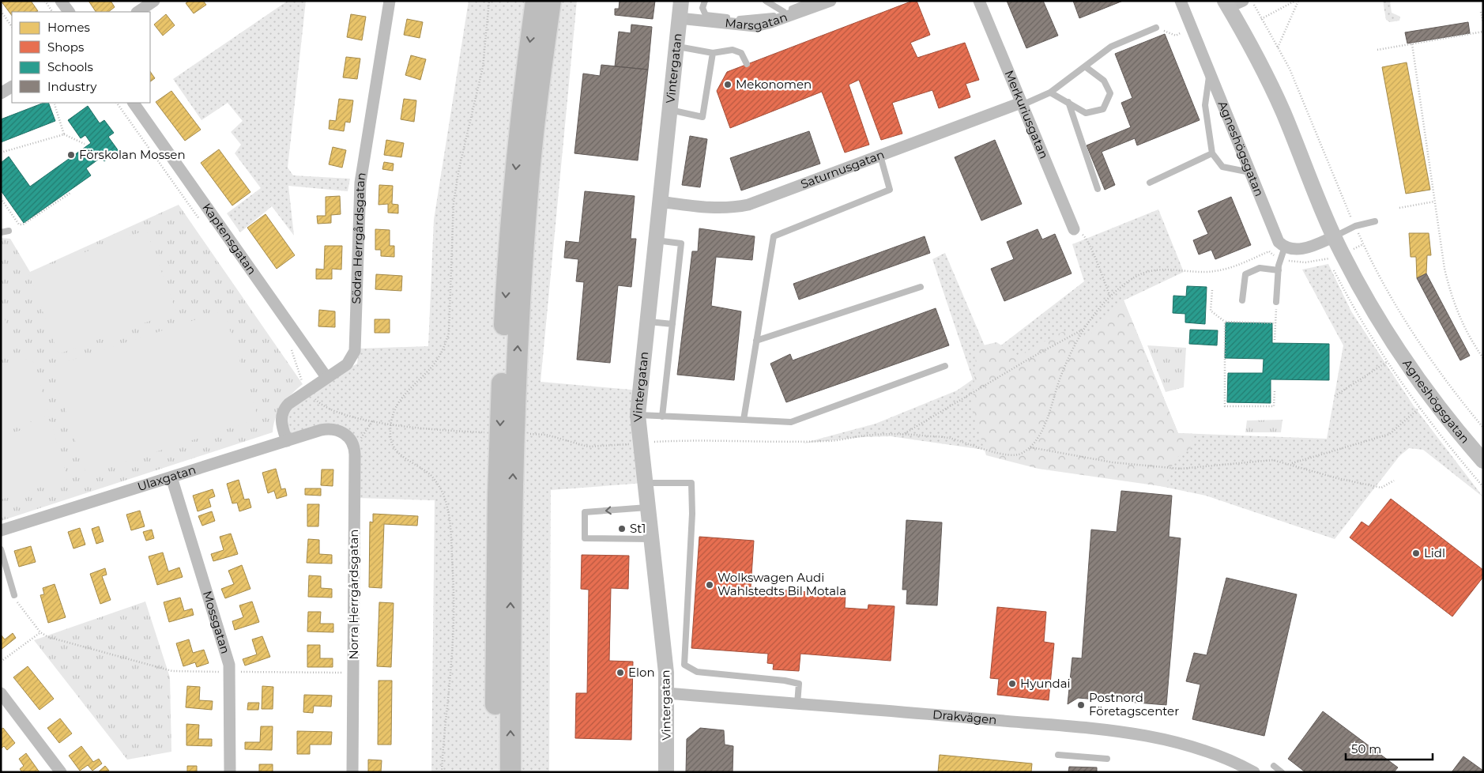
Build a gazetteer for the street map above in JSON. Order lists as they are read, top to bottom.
{
  "streets": {
    "street": [
      "Marsgatan",
      "Vintergatan",
      "Merkuriusgatan",
      "Agneshögsgatan",
      "Saturnusgatan",
      "Södra Herrgårdsgatan",
      "Kaptensgatan",
      "Ulaxgatan",
      "Norra Herrgårdsgatan",
      "Mossgatan",
      "Drakvägen"
    ]
  },
  "crossings": [
    ["Marsgatan", "Vintergatan"],
    ["Vintergatan", "Saturnusgatan"],
    ["Vintergatan", "Drakvägen"],
    ["Merkuriusgatan", "Saturnusgatan"],
    ["Södra Herrgårdsgatan", "Kaptensgatan"],
    ["Södra Herrgårdsgatan", "Ulaxgatan"],
    ["Ulaxgatan", "Norra Herrgårdsgatan"],
    ["Ulaxgatan", "Mossgatan"]
  ],
  "places": [
    "Mekonomen",
    "Förskolan Mossen",
    "St1",
    "Lidl",
    "Wolkswagen Audi Wahlstedts Bil Motala",
    "Elon",
    "Hyundai",
    "Postnord Företagscenter"
  ],
  "legend": [
    "Homes",
    "Shops",
    "Schools",
    "Industry"
  ],
  "scale_bar": "50 m"
}
